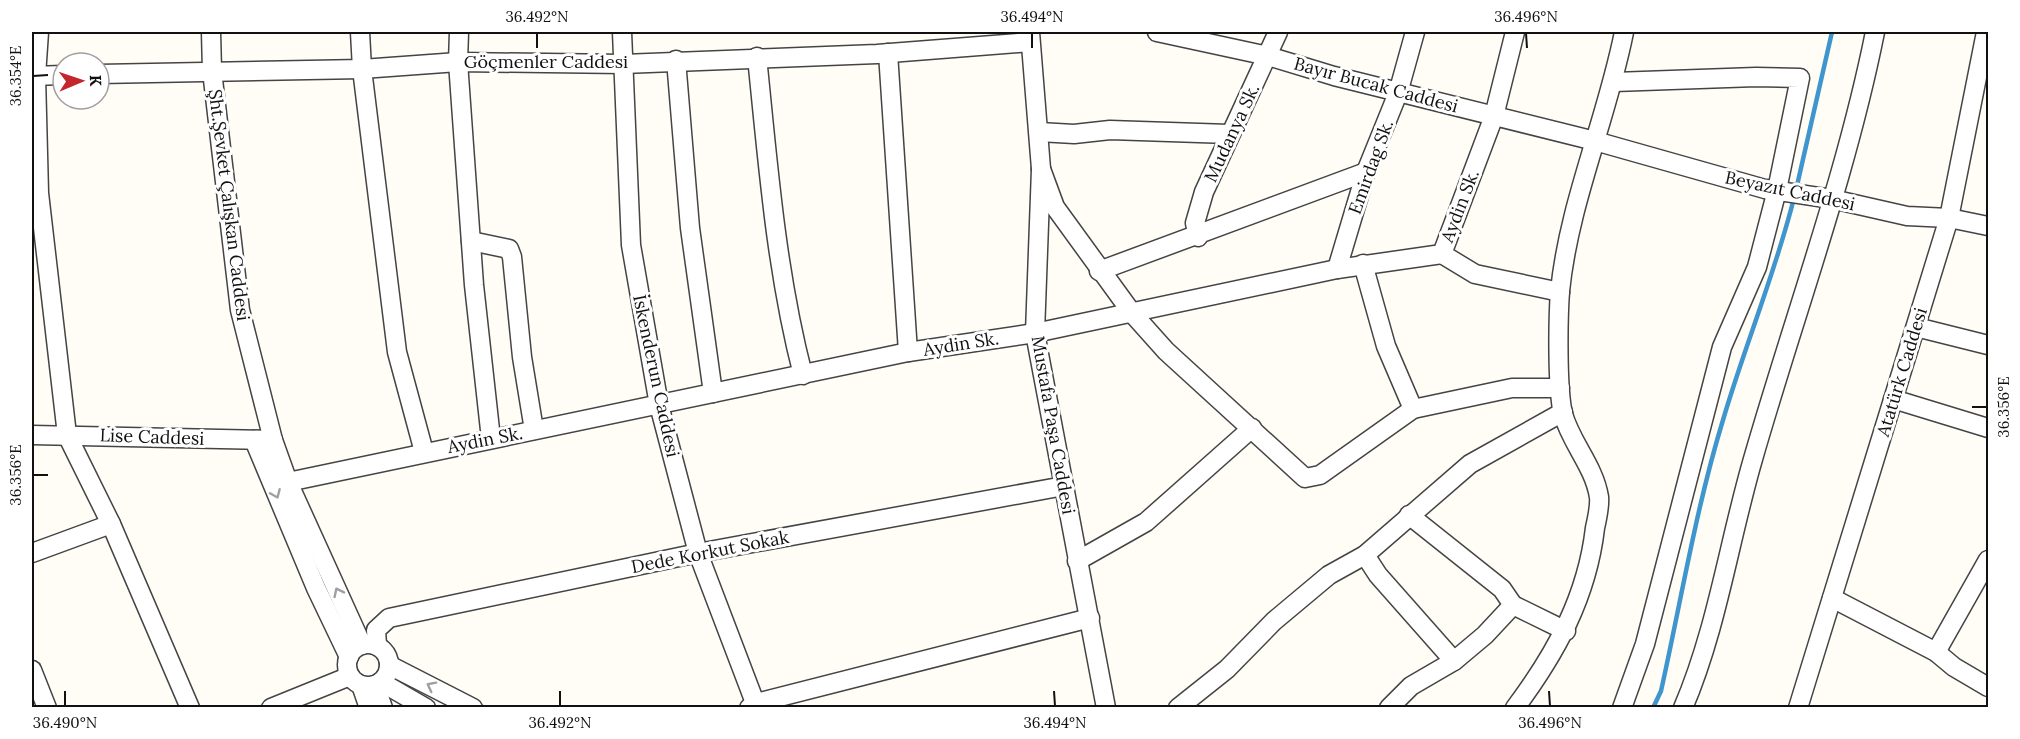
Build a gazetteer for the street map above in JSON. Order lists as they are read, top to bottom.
{
  "streets": {
    "street": [
      "Göçmenler Caddesi",
      "Bayır Bucak Caddesi",
      "Mudanya Sk.",
      "Emirdag Sk.",
      "Beyazıt Caddesi",
      "Şht.Şevket Çalışkan Caddesi",
      "Aydin Sk.",
      "Atatürk Caddesi",
      "İskenderun Caddesi",
      "Mustafa Paşa Caddesi",
      "Lise Caddesi",
      "Dede Korkut Sokak"
    ]
  },
  "crossings": [
    ["Göçmenler Caddesi", "Şht.Şevket Çalışkan Caddesi"],
    ["Göçmenler Caddesi", "İskenderun Caddesi"],
    ["Göçmenler Caddesi", "Mustafa Paşa Caddesi"],
    ["Bayır Bucak Caddesi", "Mudanya Sk."],
    ["Bayır Bucak Caddesi", "Emirdag Sk."],
    ["Bayır Bucak Caddesi", "Beyazıt Caddesi"],
    ["Bayır Bucak Caddesi", "Aydin Sk."],
    ["Emirdag Sk.", "Aydin Sk."],
    ["Beyazıt Caddesi", "Atatürk Caddesi"],
    ["Şht.Şevket Çalışkan Caddesi", "Aydin Sk."],
    ["Şht.Şevket Çalışkan Caddesi", "Lise Caddesi"],
    ["Şht.Şevket Çalışkan Caddesi", "Dede Korkut Sokak"],
    ["Aydin Sk.", "İskenderun Caddesi"],
    ["Aydin Sk.", "Mustafa Paşa Caddesi"],
    ["İskenderun Caddesi", "Dede Korkut Sokak"],
    ["Mustafa Paşa Caddesi", "Dede Korkut Sokak"]
  ],
  "north": "right",
  "coordinates": [
    "36.492°N",
    "36.494°N",
    "36.496°N",
    "36.354°E",
    "36.356°E",
    "36.490°N"
  ]
}
